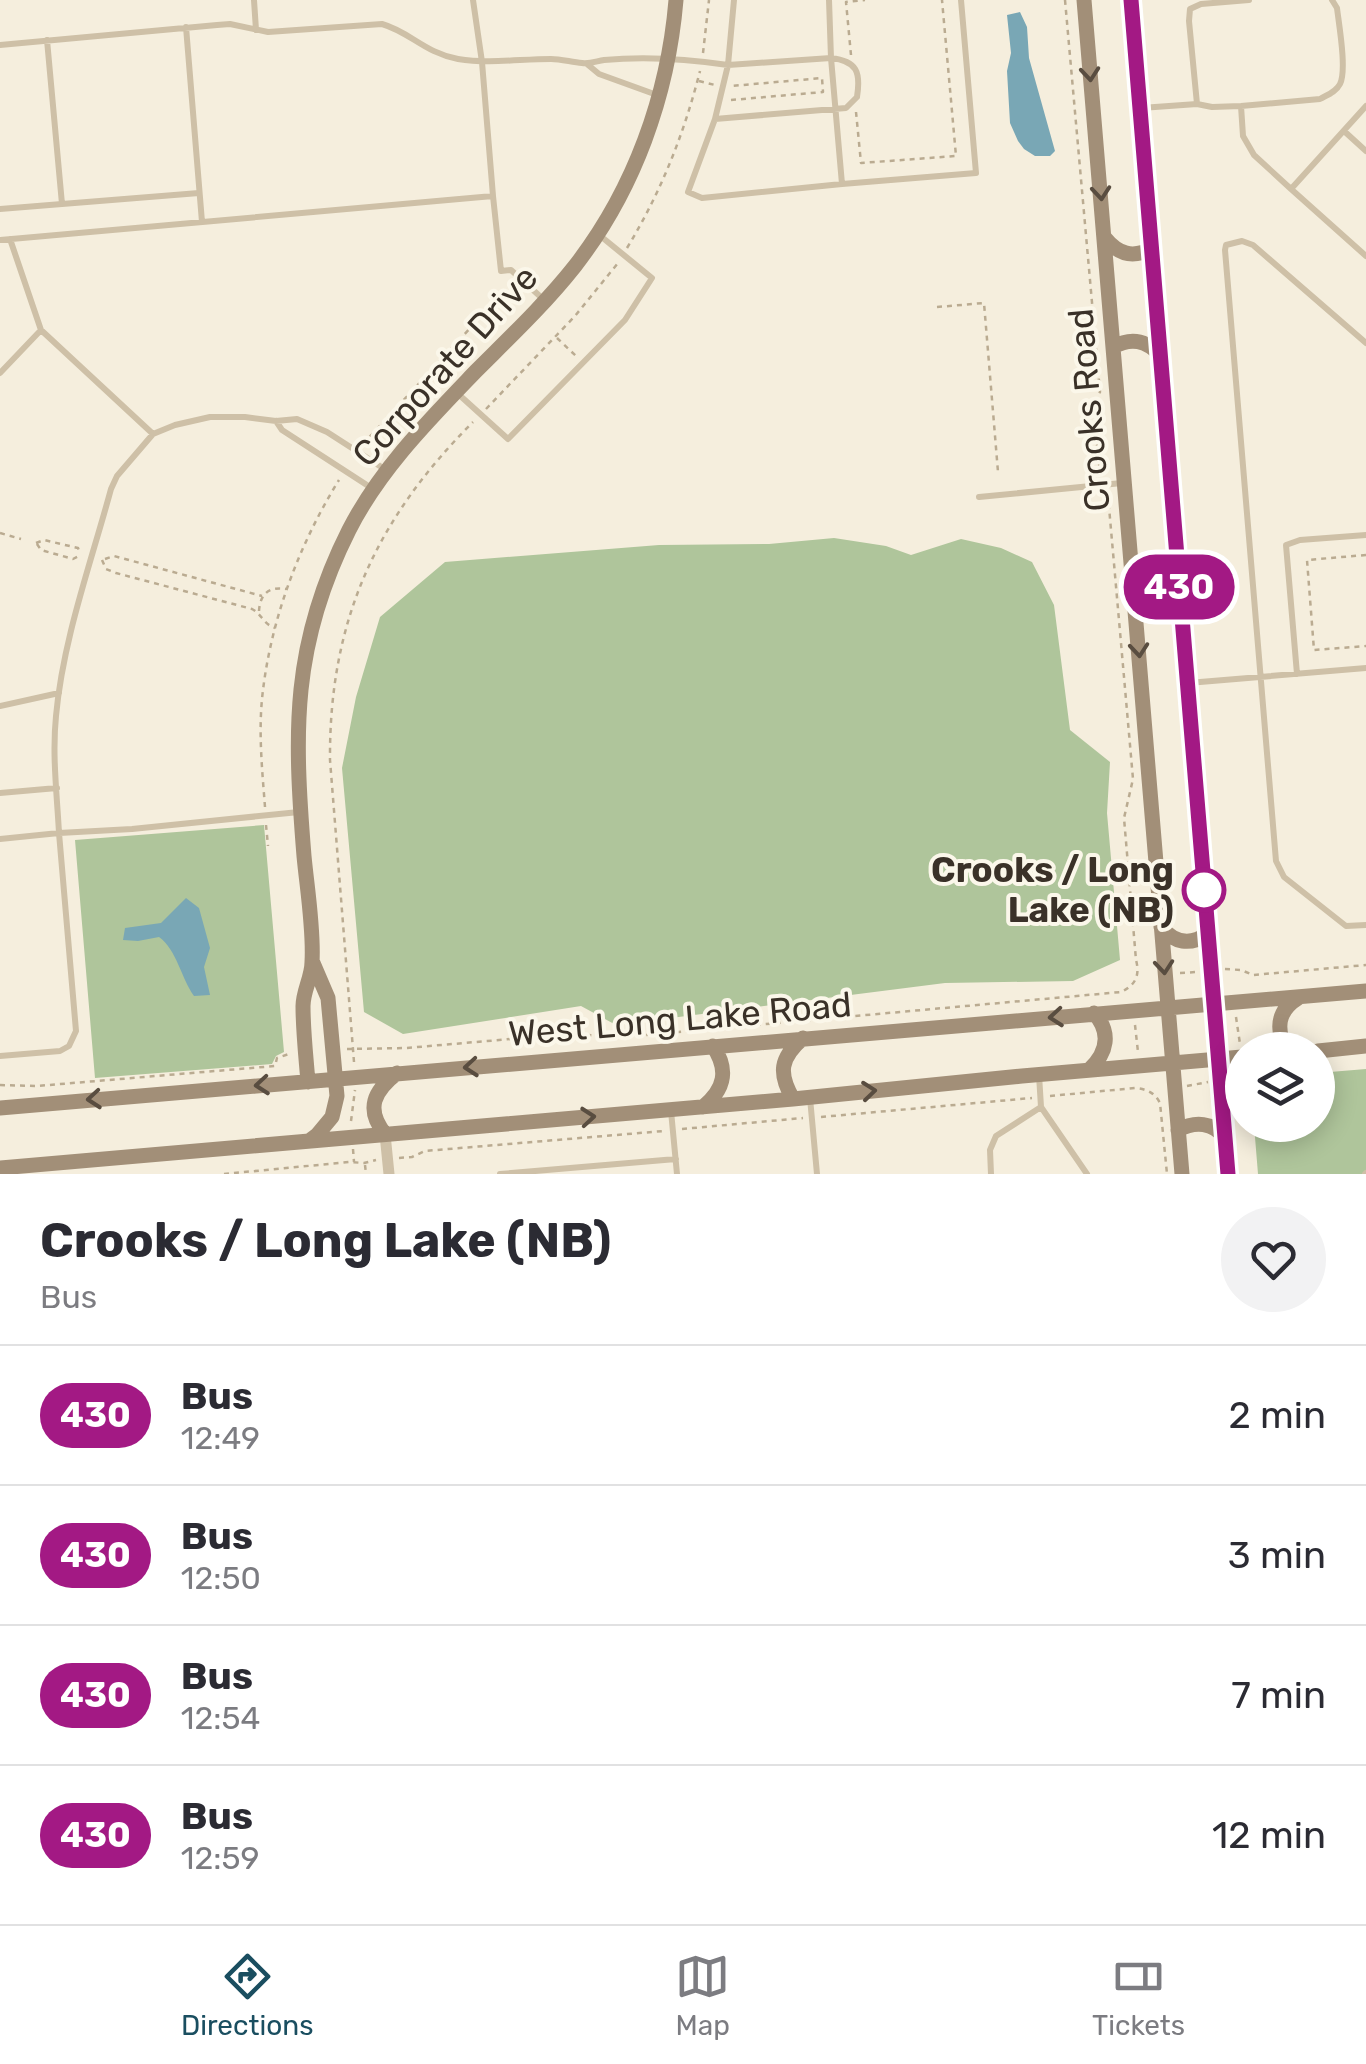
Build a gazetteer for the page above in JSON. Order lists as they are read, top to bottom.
{
  "streets": {
    "main road": ["Corporate Drive", "Crooks Road", "West Long Lake Road"]
  },
  "crossings": [
    ["Corporate Drive", "West Long Lake Road"],
    ["Crooks Road", "West Long Lake Road"]
  ],
  "places": ["Crooks / Long Lake (NB)"],
  "lines": ["bus line 430"],
  "page": {
    "on_map": "430",
    "heading": ["Crooks / Long Lake (NB)", "Bus"],
    "list": [
      {
        "mark": "430",
        "name": "Bus",
        "note": "12:49",
        "value": "2 min"
      },
      {
        "mark": "430",
        "name": "Bus",
        "note": "12:50",
        "value": "3 min"
      },
      {
        "mark": "430",
        "name": "Bus",
        "note": "12:54",
        "value": "7 min"
      },
      {
        "mark": "430",
        "name": "Bus",
        "note": "12:59",
        "value": "12 min"
      }
    ],
    "tabs": ["Directions", "Map", "Tickets"]
  }
}
